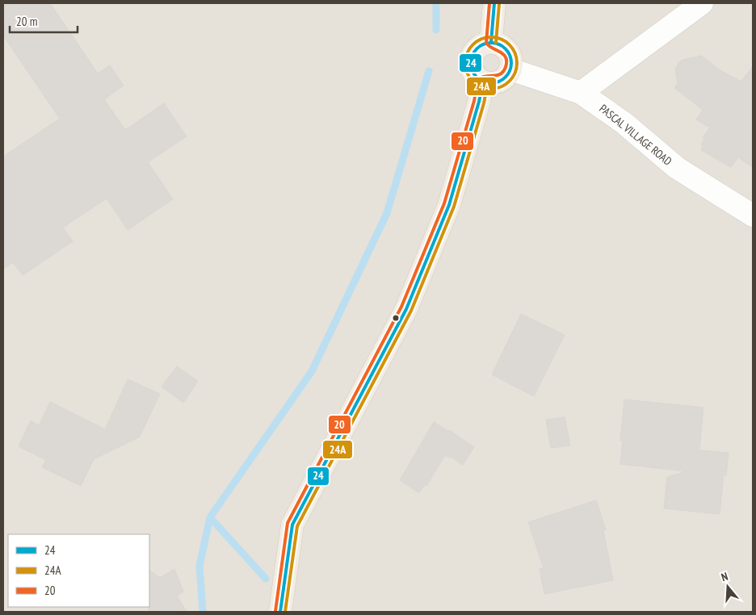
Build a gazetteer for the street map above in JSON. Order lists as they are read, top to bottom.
{
  "streets": {
    "street": ["PASCAL VILLAGE ROAD"]
  },
  "lines": ["transit line 24", "transit line 20", "transit line 24A"],
  "legend": ["24", "24A", "20"],
  "scale_bar": "20 m",
  "north": "top"
}
